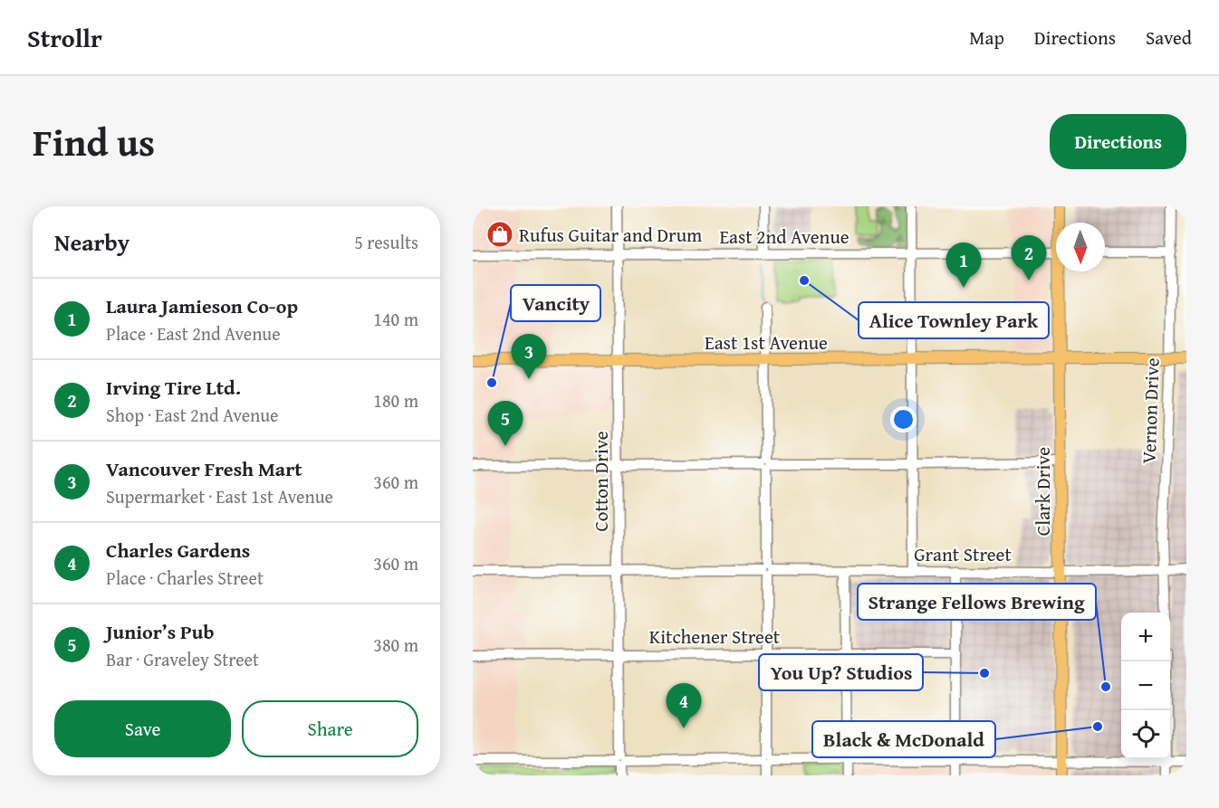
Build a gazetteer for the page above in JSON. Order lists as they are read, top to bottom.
{
  "streets": {
    "main road": ["East 1st Avenue", "Clark Drive"],
    "street": [
      "East 2nd Avenue",
      "Vernon Drive",
      "Cotton Drive",
      "Grant Street",
      "Kitchener Street"
    ]
  },
  "crossings": [
    ["East 2nd Avenue", "Cotton Drive"],
    ["East 1st Avenue", "Cotton Drive"],
    ["East 1st Avenue", "Clark Drive"],
    ["Vernon Drive", "Grant Street"],
    ["Cotton Drive", "Grant Street"],
    ["Cotton Drive", "Kitchener Street"],
    ["Clark Drive", "Grant Street"]
  ],
  "places": {
    "shop": ["Rufus Guitar and Drum"],
    "other": [
      "Alice Townley Park",
      "Vancity",
      "You Up? Studios",
      "Strange Fellows Brewing",
      "Black & McDonald"
    ]
  },
  "north": "bottom",
  "page": {
    "header": "Strollr",
    "nav": ["Map", "Directions", "Saved"],
    "title": "Find us",
    "buttons": [
      "Directions",
      ["Save", "Share"]
    ],
    "heading": ["Nearby", "5 results"],
    "pins": [
      "2",
      "1",
      "3",
      "5",
      "4"
    ],
    "list": [
      {
        "mark": "1",
        "name": "Laura Jamieson Co-op",
        "note": "Place · East 2nd Avenue",
        "value": "140 m"
      },
      {
        "mark": "2",
        "name": "Irving Tire Ltd.",
        "note": "Shop · East 2nd Avenue",
        "value": "180 m"
      },
      {
        "mark": "3",
        "name": "Vancouver Fresh Mart",
        "note": "Supermarket · East 1st Avenue",
        "value": "360 m"
      },
      {
        "mark": "4",
        "name": "Charles Gardens",
        "note": "Place · Charles Street",
        "value": "360 m"
      },
      {
        "mark": "5",
        "name": "Junior’s Pub",
        "note": "Bar · Graveley Street",
        "value": "380 m"
      }
    ],
    "map_buttons": ["+", "−"]
  }
}
